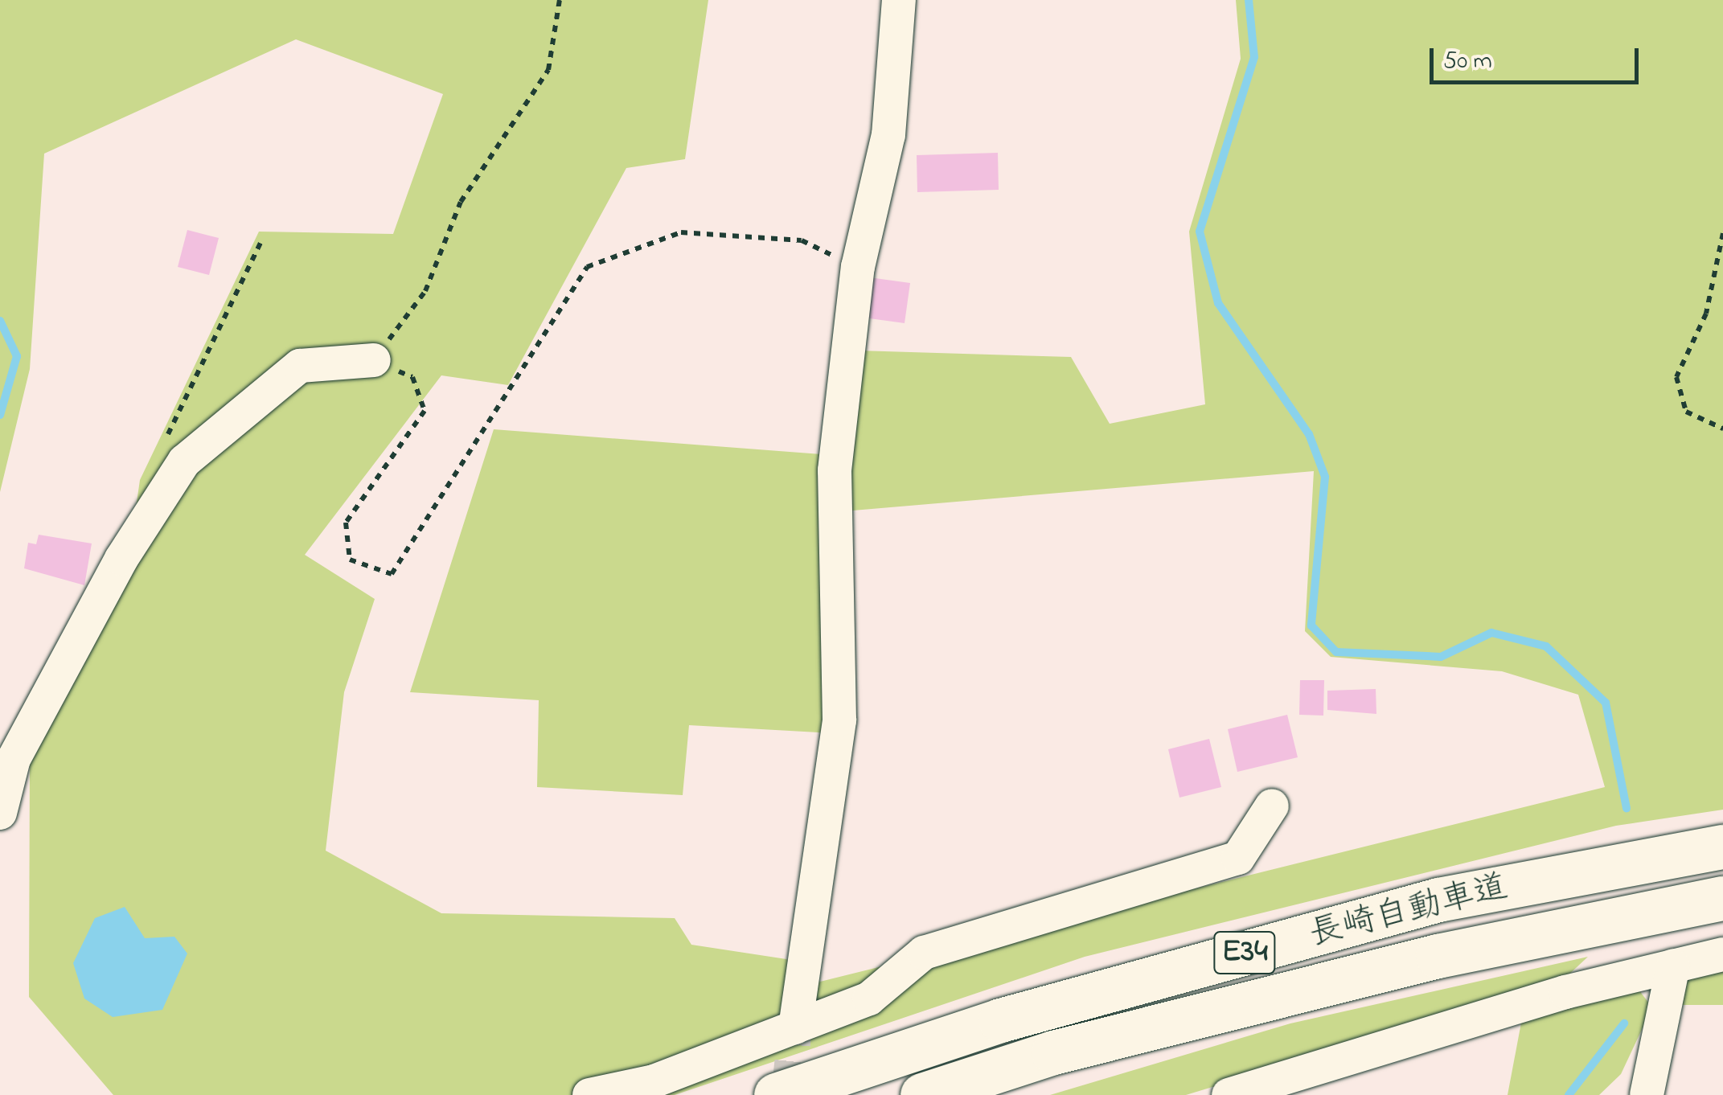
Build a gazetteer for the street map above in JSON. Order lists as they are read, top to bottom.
{
  "streets": {
    "highway": ["長崎自動車道", "E34"]
  },
  "scale_bar": "50 m"
}
